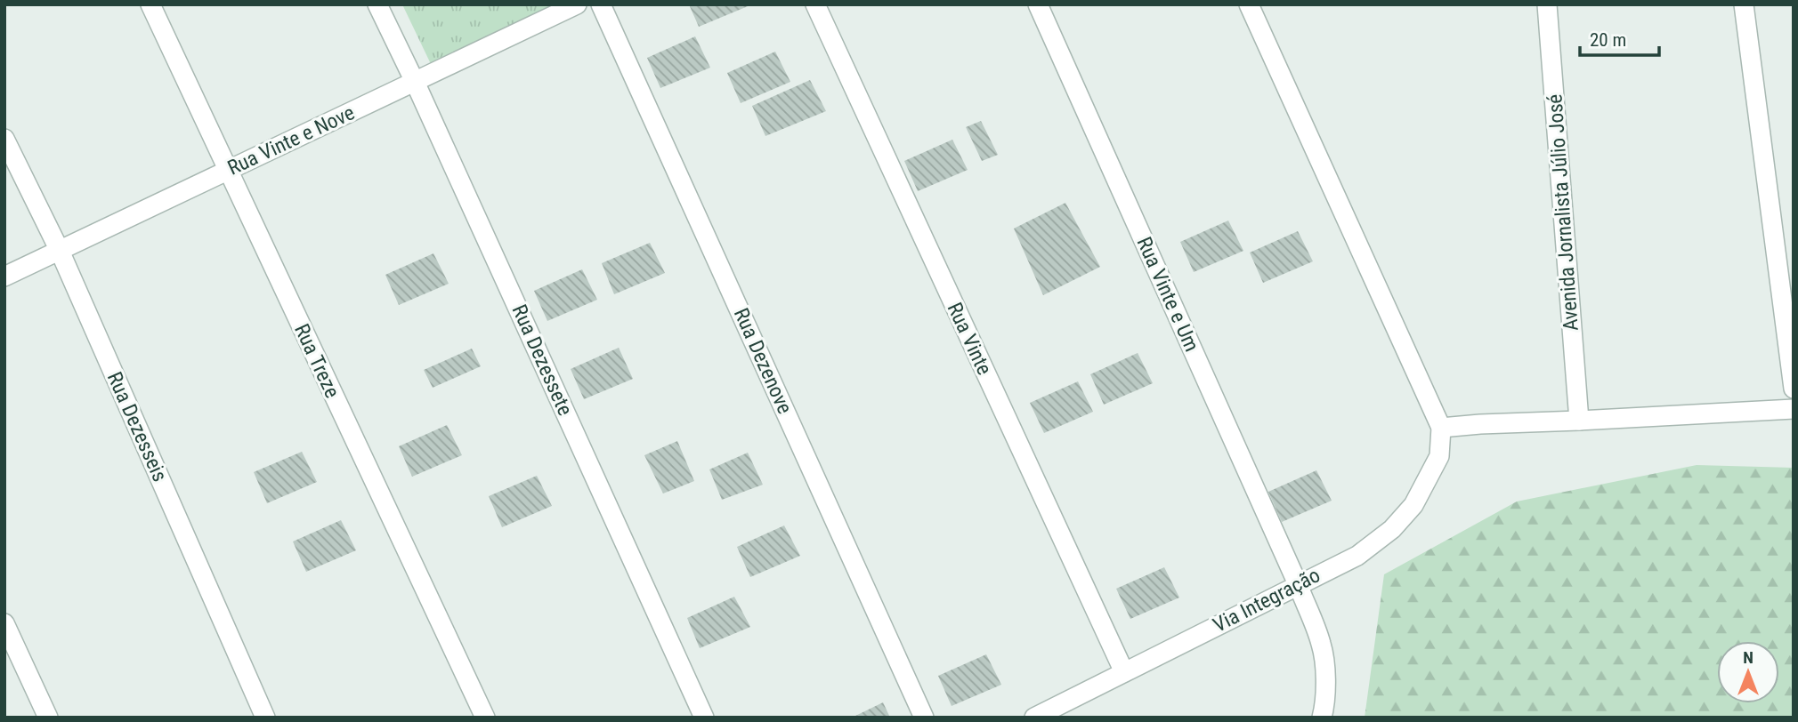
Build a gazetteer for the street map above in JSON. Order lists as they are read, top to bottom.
{
  "streets": {
    "street": [
      "Rua Vinte e Nove",
      "Avenida Jornalista Júlio José",
      "Rua Vinte e Um",
      "Rua Vinte",
      "Rua Dezessete",
      "Rua Treze",
      "Rua Dezenove",
      "Rua Dezesseis",
      "Via Integração"
    ]
  },
  "crossings": [
    ["Rua Vinte e Nove", "Rua Dezessete"],
    ["Rua Vinte e Nove", "Rua Treze"],
    ["Rua Vinte e Nove", "Rua Dezesseis"],
    ["Rua Vinte e Um", "Via Integração"],
    ["Rua Vinte", "Via Integração"]
  ],
  "scale_bar": "20 m",
  "north": "top"
}
